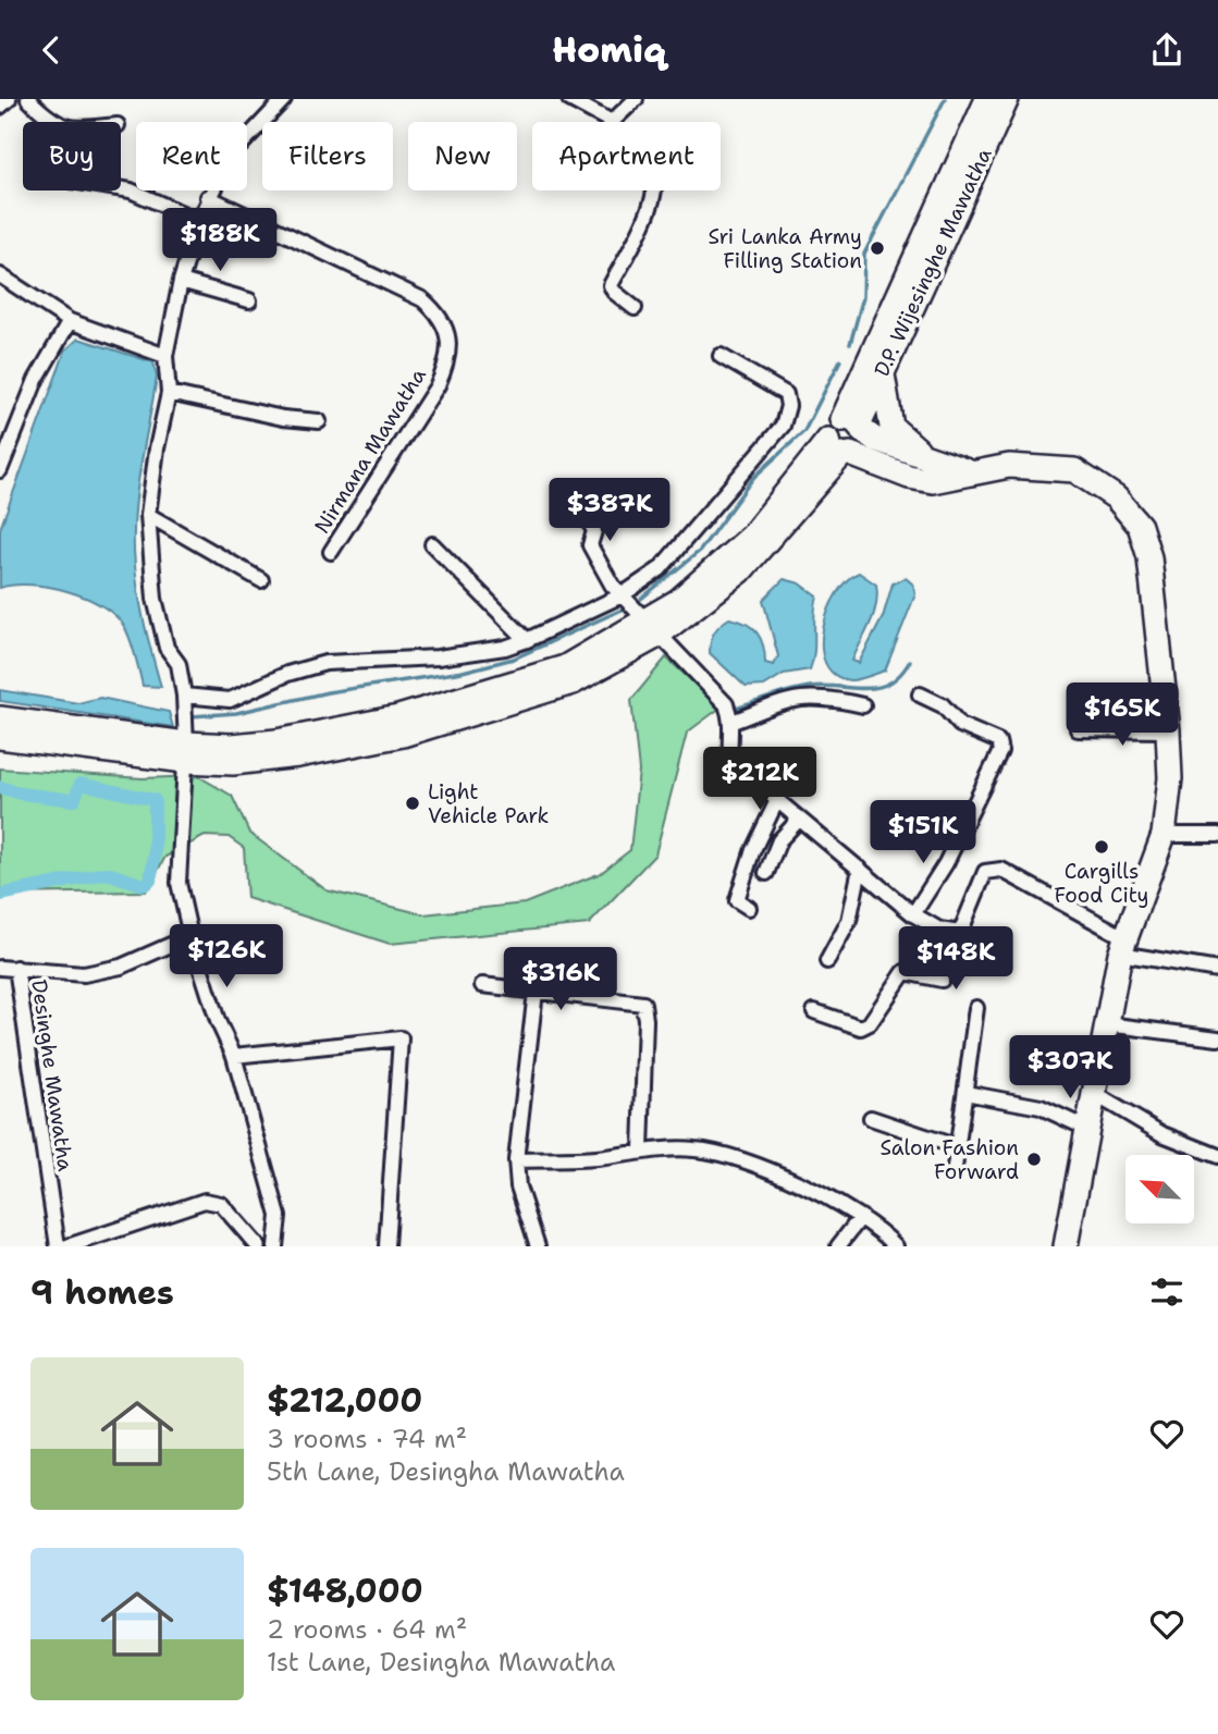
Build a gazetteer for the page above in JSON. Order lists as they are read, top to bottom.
{
  "streets": {
    "main road": ["D.P. Wijesinghe Mawatha"],
    "street": ["Nirmana Mawatha", "Desinghe Mawatha"]
  },
  "places": [
    "Sri Lanka Army Filling Station",
    "Light Vehicle Park",
    "Cargills Food City",
    "Salon Fashion Forward"
  ],
  "north": "top left",
  "page": {
    "header": "Homiq",
    "chip": [
      "Buy",
      "Rent",
      "Filters",
      "New",
      "Apartment"
    ],
    "price": [
      "$188K",
      "$387K",
      "$165K",
      "$212K",
      "$151K",
      "$126K",
      "$148K",
      "$316K",
      "$307K"
    ],
    "heading": "9 homes",
    "list": [
      {
        "name": "$212,000",
        "note": "3 rooms · 74 m² · 5th Lane, Desingha Mawatha"
      },
      {
        "name": "$148,000",
        "note": "2 rooms · 64 m² · 1st Lane, Desingha Mawatha"
      }
    ]
  }
}
